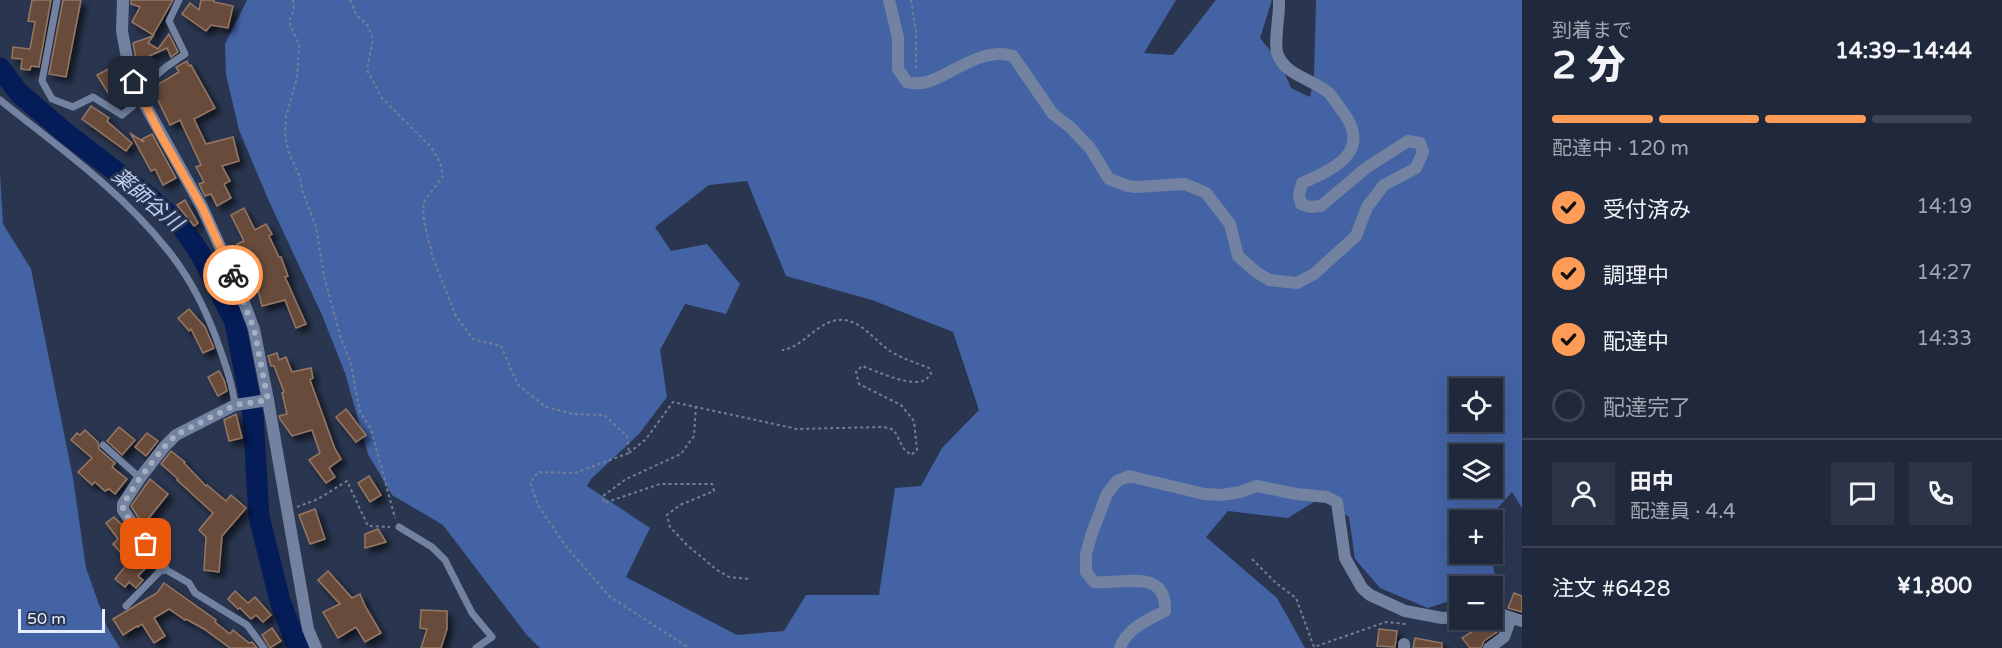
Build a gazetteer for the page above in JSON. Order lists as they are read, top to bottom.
{
  "water": ["薬師谷川"],
  "scale_bar": "50 m",
  "page": {
    "heading": ["2 分", "到着まで", "14:39–14:44"],
    "panel": [
      "田中",
      "配達員 · 4.4",
      "注文 #6428",
      "¥1,800"
    ],
    "bar": "配達中 · 120 m",
    "list": [
      ["受付済み", "14:19"],
      ["調理中", "14:27"],
      ["配達中", "14:33"],
      "配達完了"
    ],
    "map_buttons": ["+", "−"],
    "scale": "50 m"
  }
}
